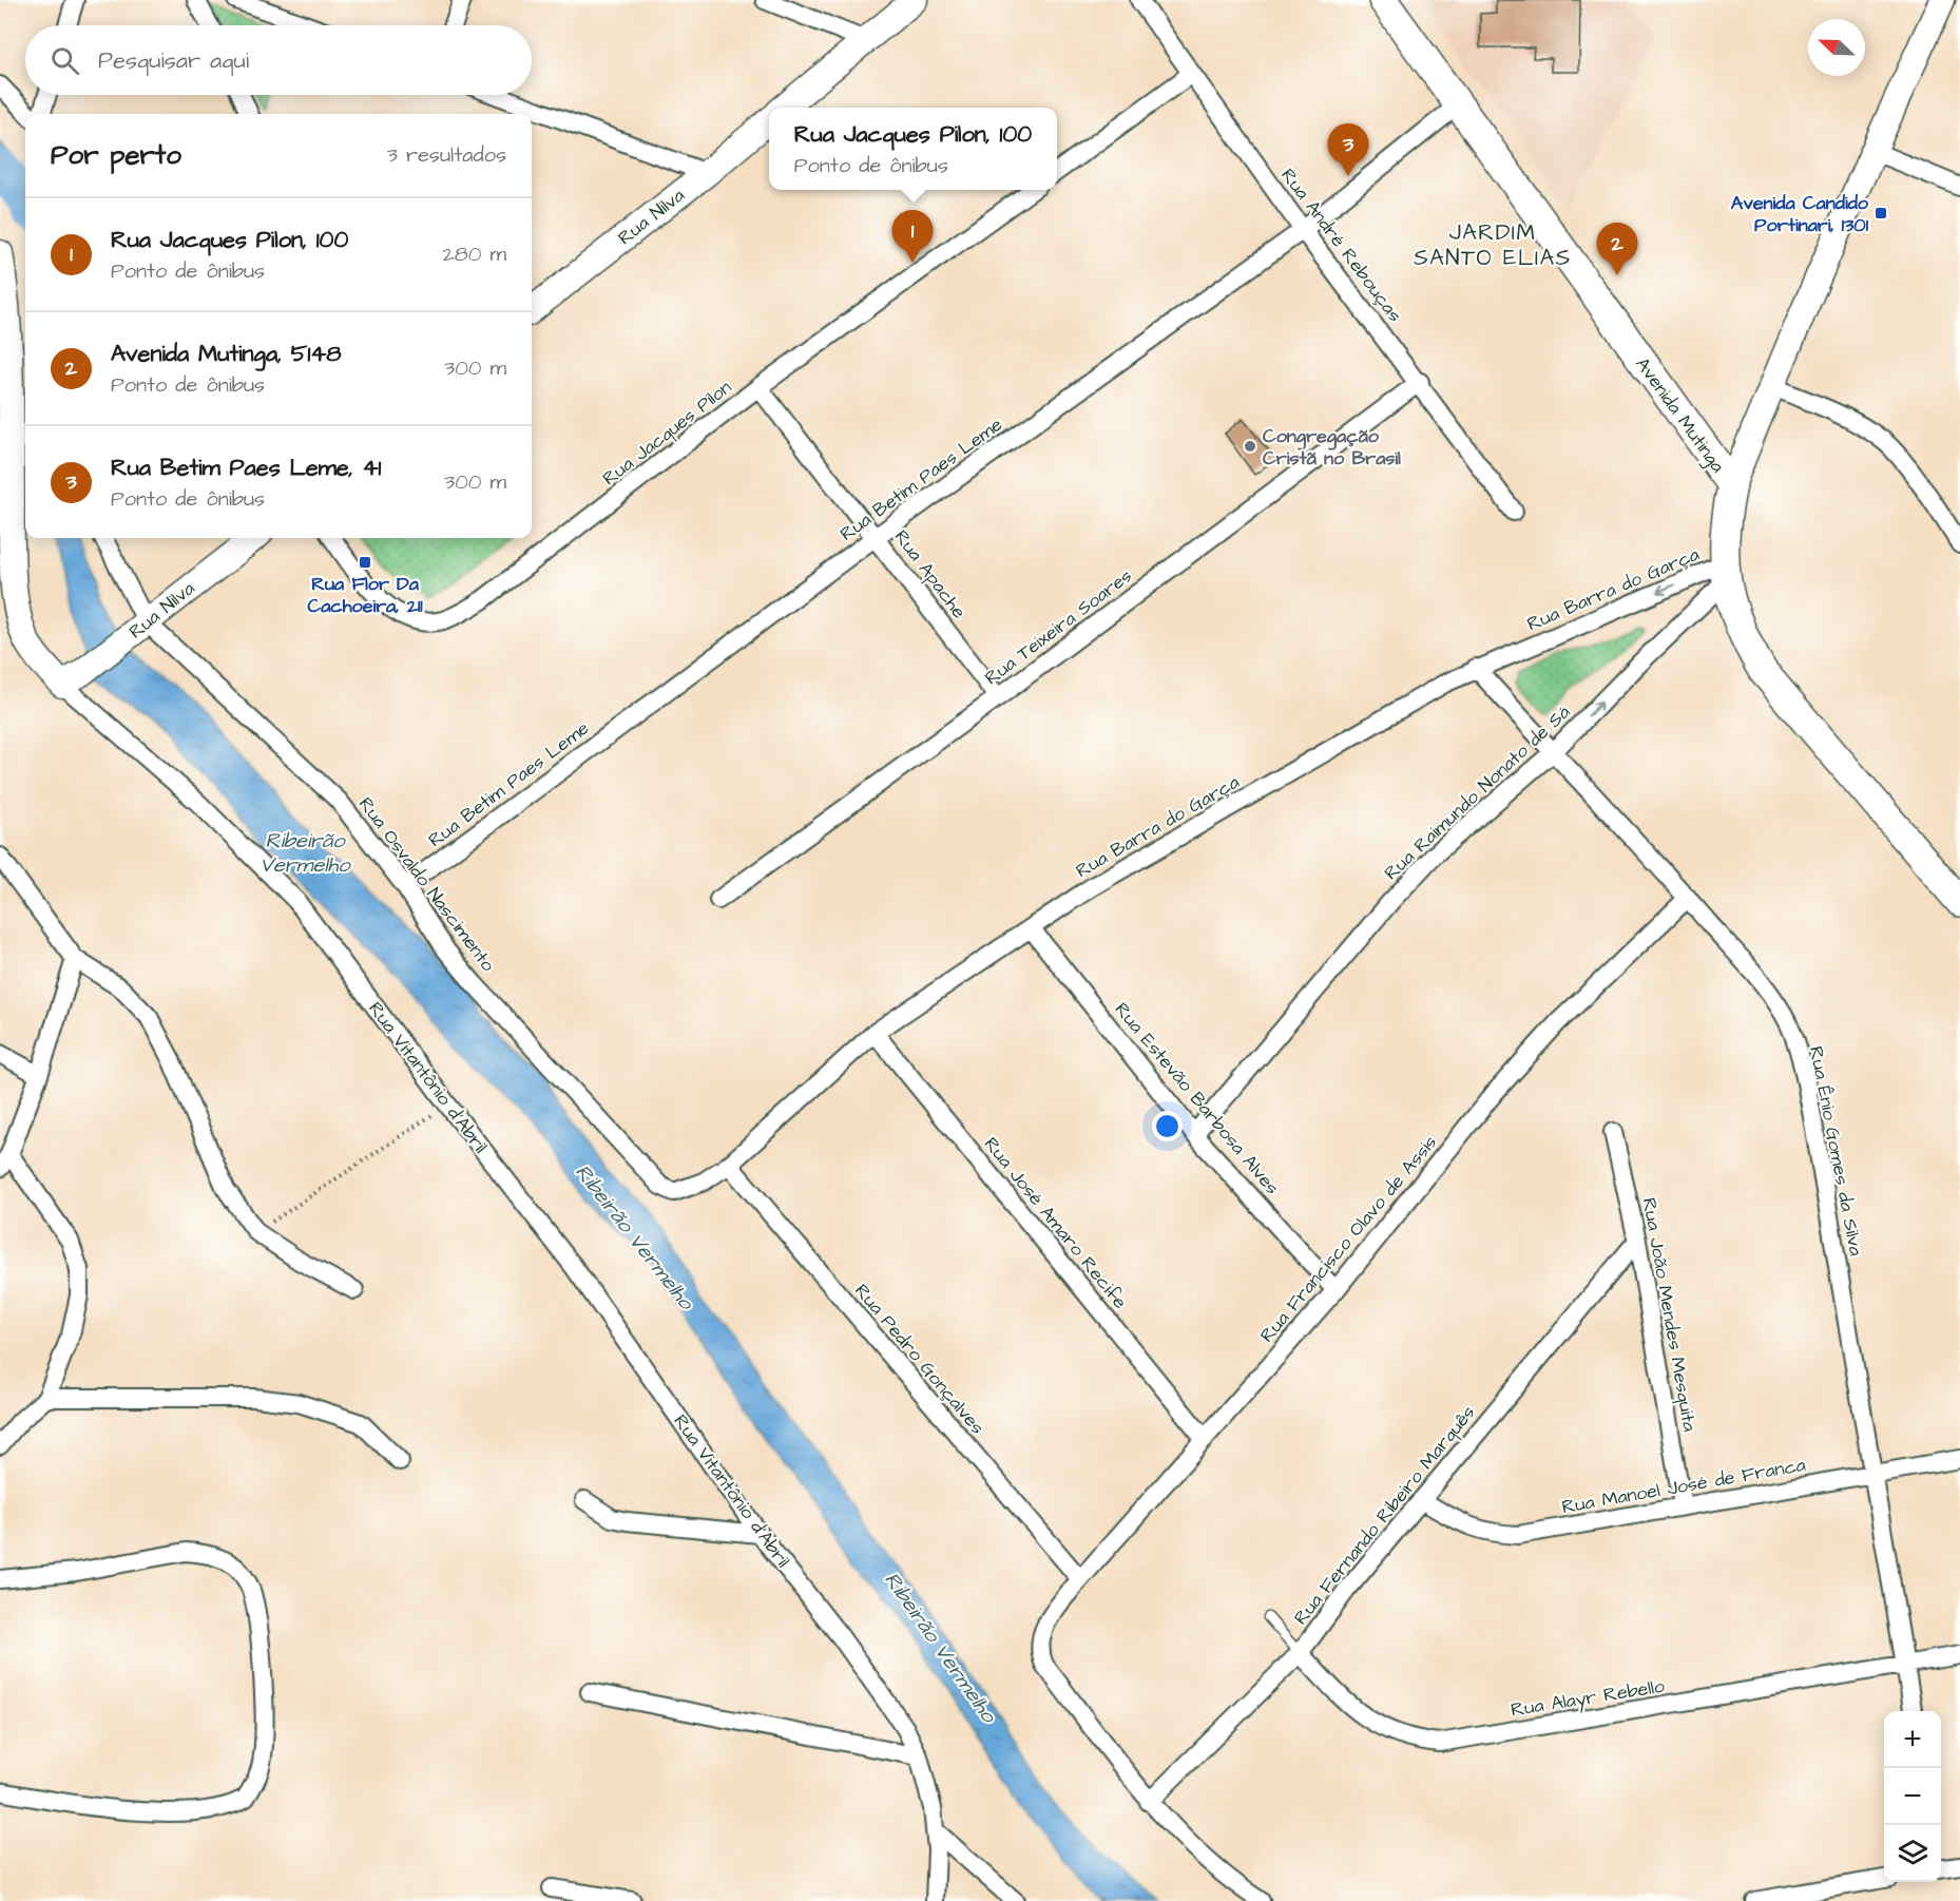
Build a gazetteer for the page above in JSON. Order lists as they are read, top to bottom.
{
  "streets": {
    "main road": ["Avenida Mutinga"],
    "street": [
      "Rua Nilva",
      "Rua André Rebouças",
      "Rua Jacques Pilon",
      "Rua Betim Paes Leme",
      "Rua Apache",
      "Rua Barra do Garça",
      "Rua Teixeira Soares",
      "Rua Raimundo Nonato de Sá",
      "Rua Osvaldo Nascimento",
      "Rua Vitantônio d'Abril",
      "Rua Estevão Barbosa Alves",
      "Rua Ênio Gomes da Silva",
      "Rua José Amaro Recife",
      "Rua Francisco Olavo de Assis",
      "Rua João Mendes Mesquita",
      "Rua Pedro Gonçalves",
      "Rua Manoel José de Franca",
      "Rua Fernando Ribeiro Marquês",
      "Rua Alayr Rebello"
    ]
  },
  "crossings": [
    ["Rua Nilva", "Rua Osvaldo Nascimento"],
    ["Rua Nilva", "Rua Vitantônio d'Abril"],
    ["Rua André Rebouças", "Rua Betim Paes Leme"],
    ["Rua André Rebouças", "Rua Teixeira Soares"],
    ["Avenida Mutinga", "Rua Betim Paes Leme"],
    ["Avenida Mutinga", "Rua Barra do Garça"],
    ["Avenida Mutinga", "Rua Raimundo Nonato de Sá"],
    ["Rua Jacques Pilon", "Rua Apache"],
    ["Rua Betim Paes Leme", "Rua Apache"],
    ["Rua Betim Paes Leme", "Rua Osvaldo Nascimento"],
    ["Rua Apache", "Rua Teixeira Soares"],
    ["Rua Barra do Garça", "Rua Raimundo Nonato de Sá"],
    ["Rua Barra do Garça", "Rua Osvaldo Nascimento"],
    ["Rua Barra do Garça", "Rua Estevão Barbosa Alves"],
    ["Rua Barra do Garça", "Rua Ênio Gomes da Silva"],
    ["Rua Barra do Garça", "Rua José Amaro Recife"],
    ["Rua Barra do Garça", "Rua Pedro Gonçalves"],
    ["Rua Raimundo Nonato de Sá", "Rua Estevão Barbosa Alves"],
    ["Rua Raimundo Nonato de Sá", "Rua Ênio Gomes da Silva"],
    ["Rua Estevão Barbosa Alves", "Rua Francisco Olavo de Assis"],
    ["Rua Ênio Gomes da Silva", "Rua Francisco Olavo de Assis"],
    ["Rua Ênio Gomes da Silva", "Rua Manoel José de Franca"],
    ["Rua Ênio Gomes da Silva", "Rua Alayr Rebello"],
    ["Rua José Amaro Recife", "Rua Francisco Olavo de Assis"],
    ["Rua Francisco Olavo de Assis", "Rua Pedro Gonçalves"],
    ["Rua Francisco Olavo de Assis", "Rua Fernando Ribeiro Marquês"],
    ["Rua João Mendes Mesquita", "Rua Manoel José de Franca"],
    ["Rua João Mendes Mesquita", "Rua Fernando Ribeiro Marquês"],
    ["Rua Manoel José de Franca", "Rua Fernando Ribeiro Marquês"],
    ["Rua Fernando Ribeiro Marquês", "Rua Alayr Rebello"]
  ],
  "districts": ["JARDIM SANTO ELIAS"],
  "water": ["Ribeirão Vermelho"],
  "places": {
    "transit": ["Avenida Candido Portinari, 1301", "Rua Flor Da Cachoeira, 211"],
    "other": ["Congregação Cristã no Brasil"]
  },
  "north": "top left",
  "page": {
    "search": "Pesquisar aqui",
    "popup": ["Rua Jacques Pilon, 100", "Ponto de ônibus"],
    "heading": ["Por perto", "3 resultados"],
    "pins": ["3", "1", "2"],
    "list": [
      {
        "mark": "1",
        "name": "Rua Jacques Pilon, 100",
        "note": "Ponto de ônibus",
        "value": "280 m"
      },
      {
        "mark": "2",
        "name": "Avenida Mutinga, 5148",
        "note": "Ponto de ônibus",
        "value": "300 m"
      },
      {
        "mark": "3",
        "name": "Rua Betim Paes Leme, 41",
        "note": "Ponto de ônibus",
        "value": "300 m"
      }
    ],
    "map_buttons": ["+", "−"]
  }
}
